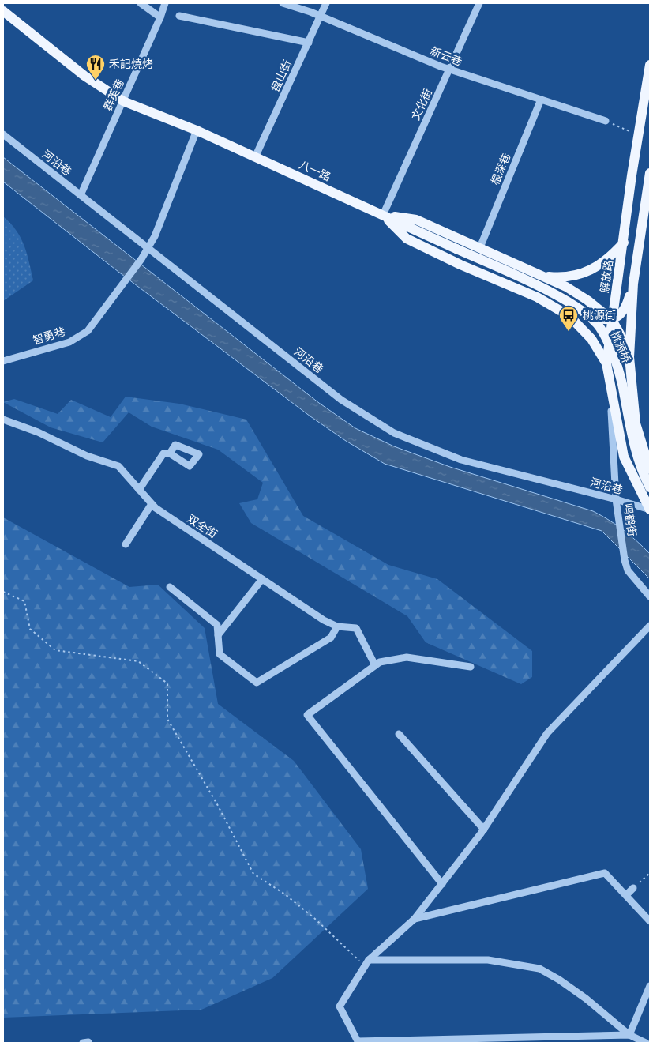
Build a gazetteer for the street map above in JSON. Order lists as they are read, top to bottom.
{
  "streets": {
    "main road": ["八一路", "解放路", "桃源桥"],
    "street": [
      "新云巷",
      "盘山街",
      "群英巷",
      "文化街",
      "河沿巷",
      "根深巷",
      "智勇巷",
      "鸣鹤街",
      "双全街"
    ]
  },
  "crossings": [
    ["新云巷", "盘山街"],
    ["新云巷", "文化街"],
    ["新云巷", "根深巷"],
    ["盘山街", "八一路"],
    ["群英巷", "河沿巷"],
    ["群英巷", "八一路"],
    ["文化街", "八一路"],
    ["文化街", "桃源桥"],
    ["河沿巷", "解放路"],
    ["河沿巷", "智勇巷"],
    ["河沿巷", "鸣鹤街"],
    ["八一路", "解放路"],
    ["八一路", "智勇巷"],
    ["八一路", "桃源桥"],
    ["解放路", "鸣鹤街"]
  ],
  "places": {
    "restaurant": ["禾記燒烤"],
    "bus stop": ["桃源街"]
  }
}
